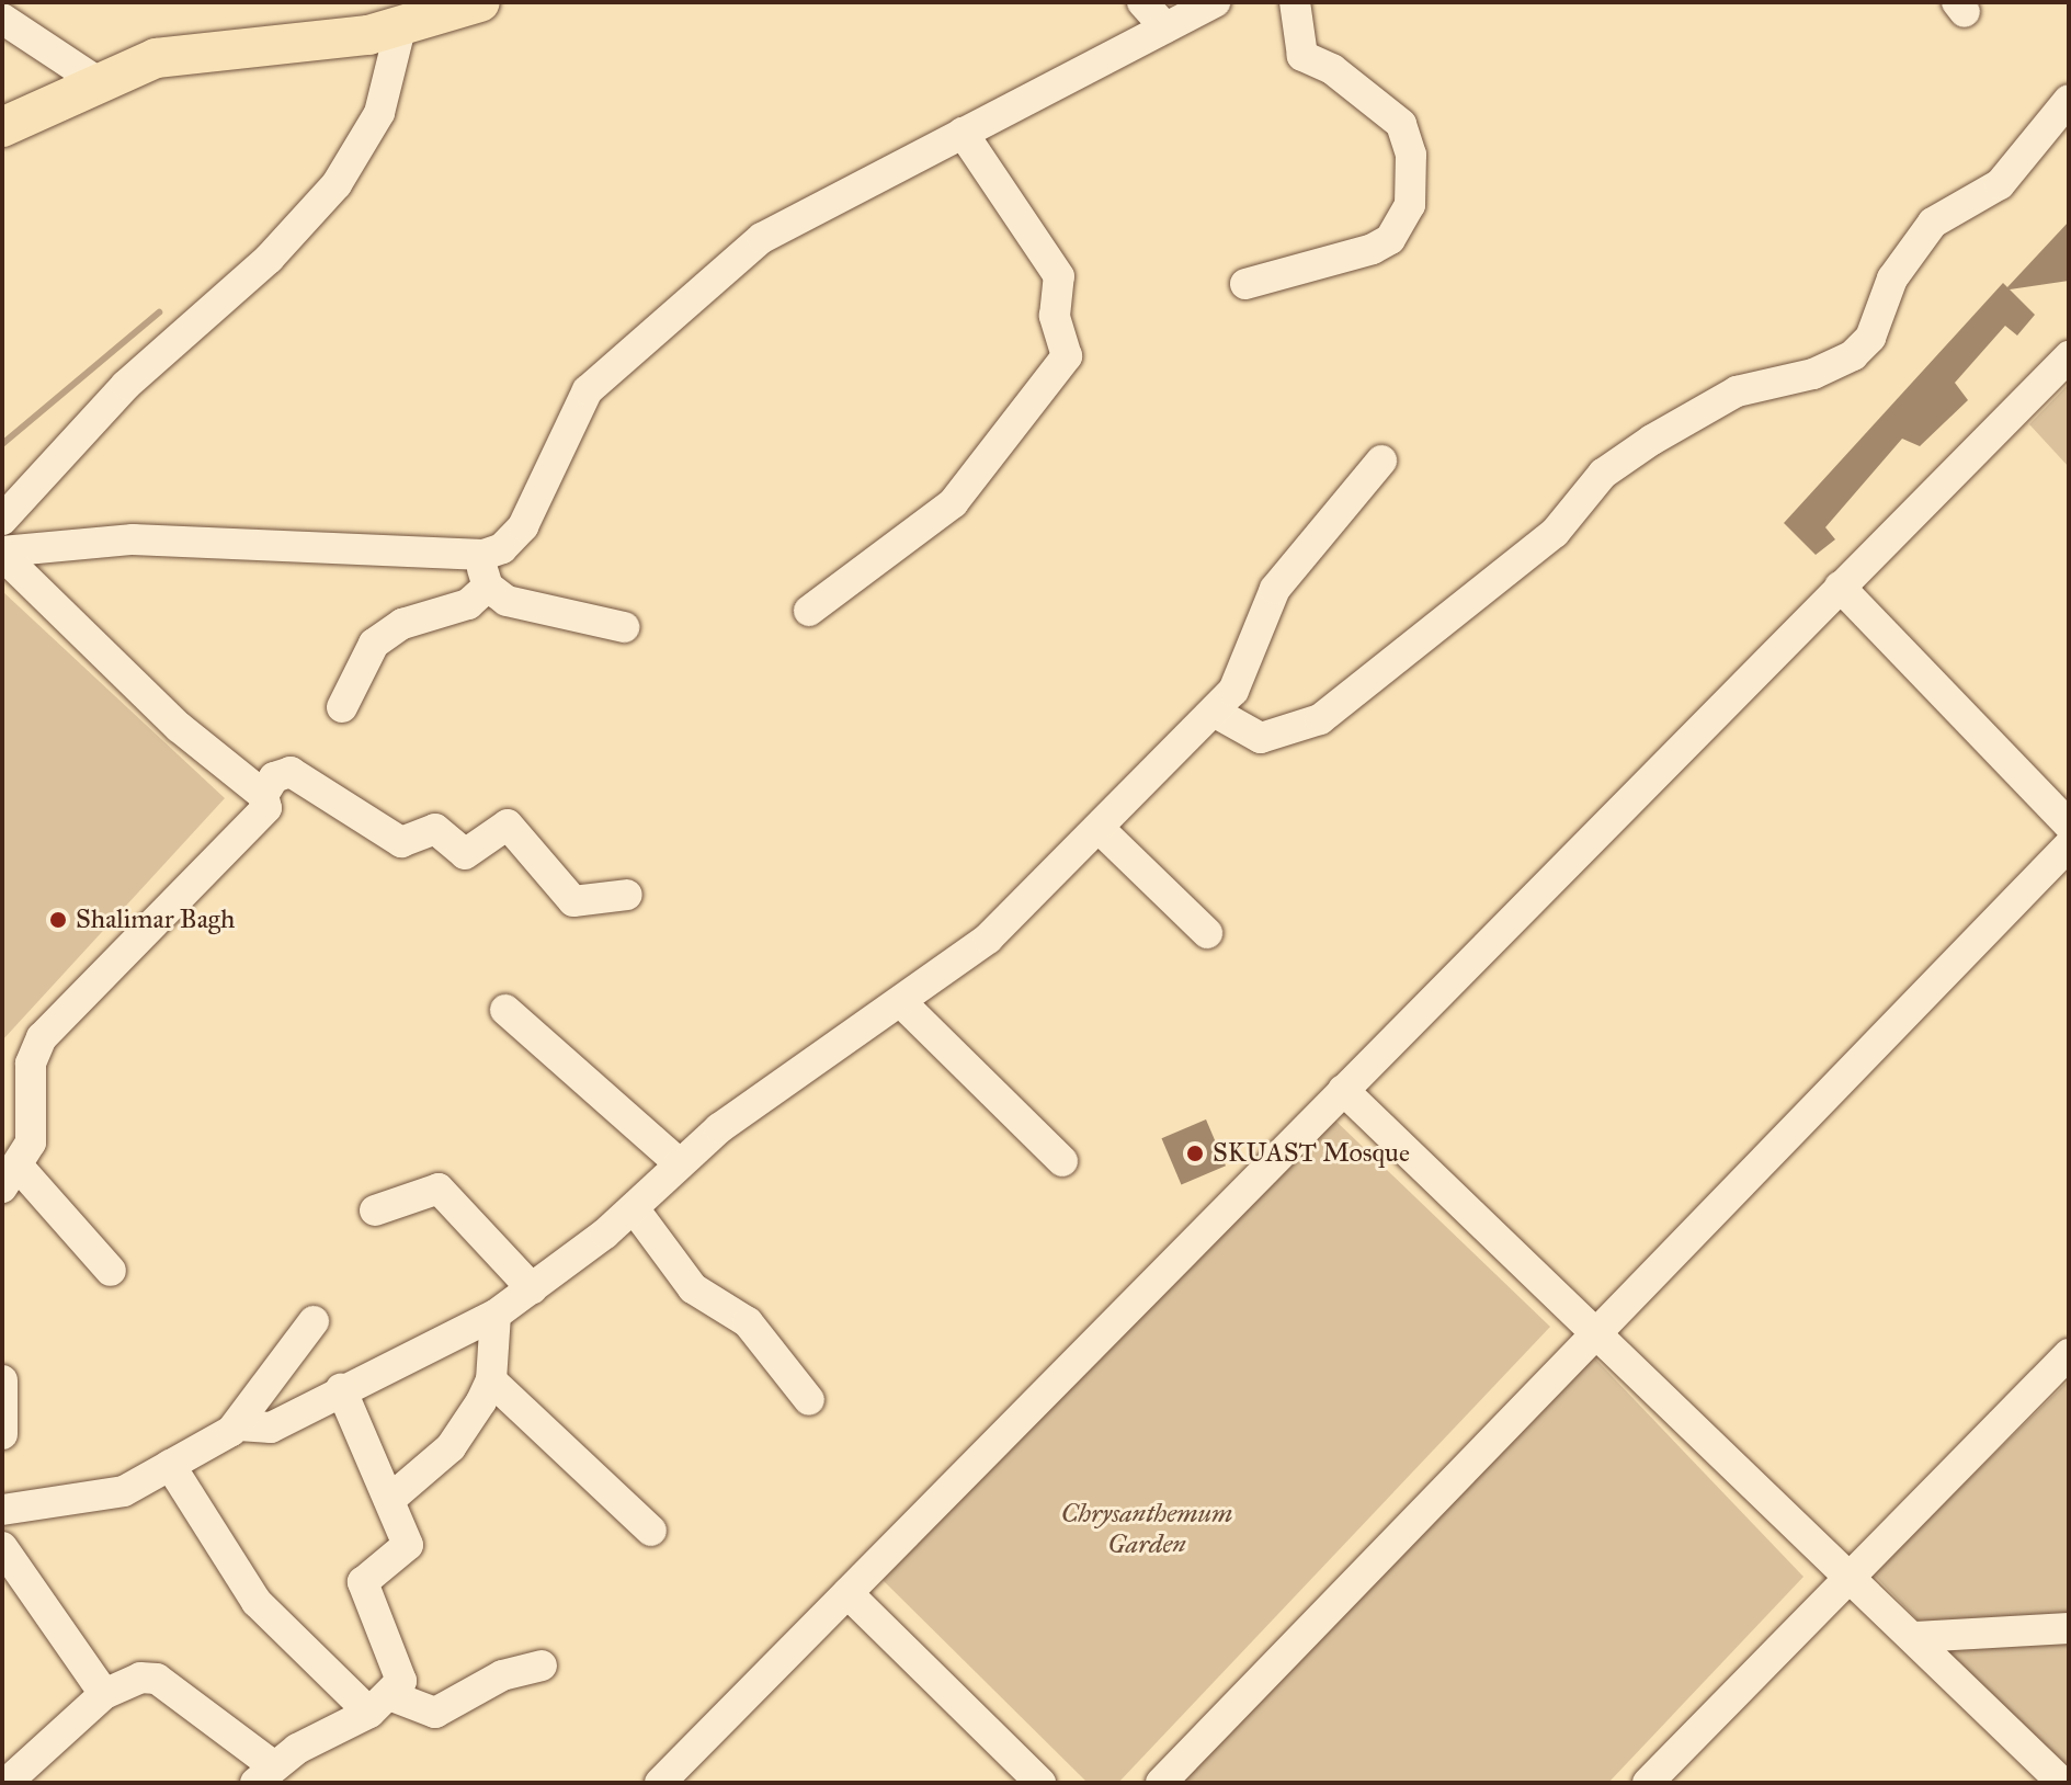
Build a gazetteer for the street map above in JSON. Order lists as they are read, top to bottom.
{
  "parks": ["Chrysanthemum Garden"],
  "places": ["Shalimar Bagh", "SKUAST Mosque"]
}
